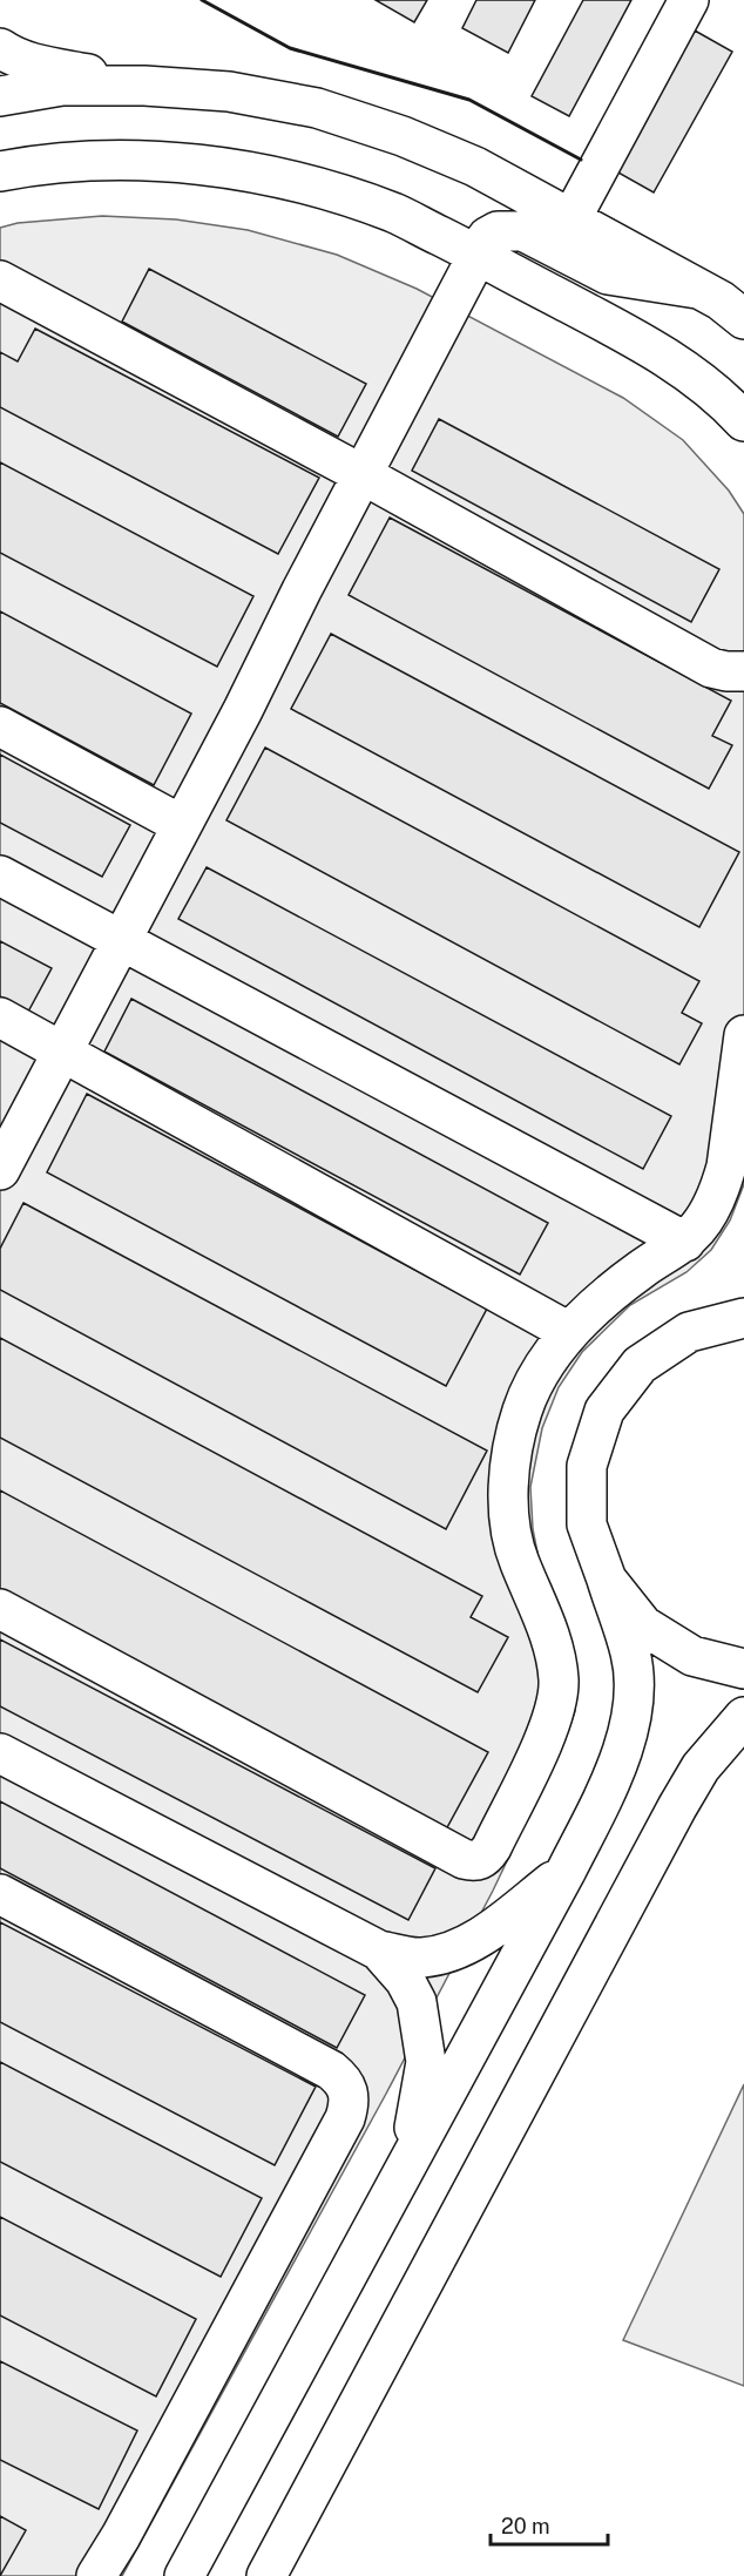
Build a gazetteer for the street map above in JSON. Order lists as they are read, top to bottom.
{
  "scale_bar": "20 m"
}
